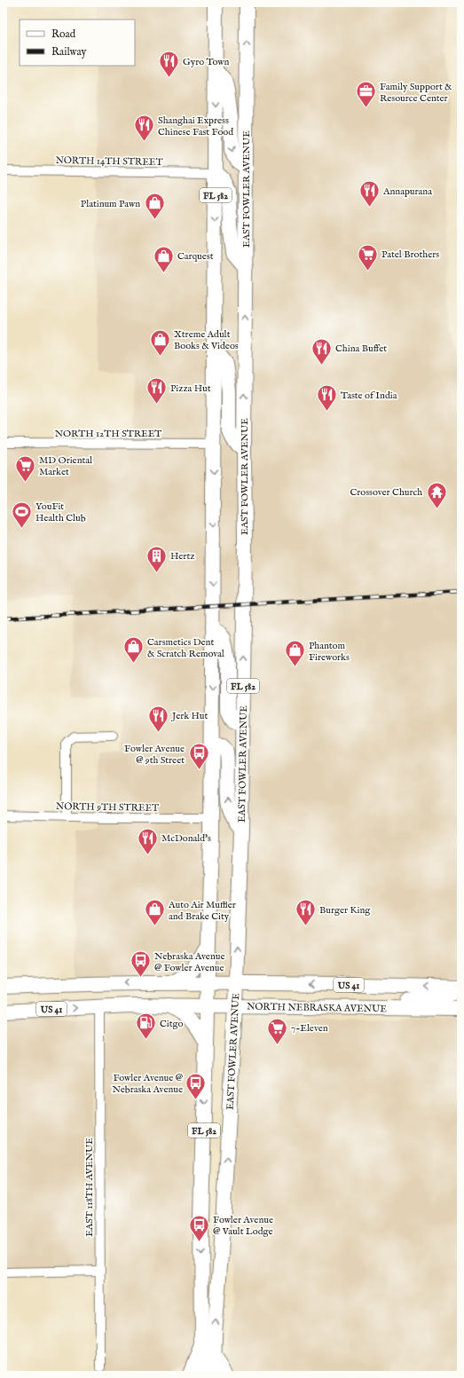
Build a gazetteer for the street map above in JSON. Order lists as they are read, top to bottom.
{
  "streets": {
    "main road": [
      "EAST FOWLER AVENUE",
      "FL 582",
      "US 41",
      "NORTH NEBRASKA AVENUE"
    ],
    "street": [
      "NORTH 14TH STREET",
      "NORTH 12TH STREET",
      "NORTH 9TH STREET",
      "EAST 118TH AVENUE"
    ]
  },
  "crossings": [
    ["NORTH 14TH STREET", "EAST FOWLER AVENUE"],
    ["EAST FOWLER AVENUE", "NORTH 12TH STREET"],
    ["EAST FOWLER AVENUE", "NORTH 9TH STREET"],
    ["EAST FOWLER AVENUE", "US 41"],
    ["EAST FOWLER AVENUE", "NORTH NEBRASKA AVENUE"],
    ["NORTH NEBRASKA AVENUE", "EAST 118TH AVENUE"]
  ],
  "places": {
    "restaurant": [
      "Gyro Town",
      "Shanghai Express Chinese Fast Food",
      "Annapurana",
      "China Buffet",
      "Pizza Hut",
      "Taste of India",
      "Jerk Hut",
      "McDonald's",
      "Burger King"
    ],
    "office": ["Family Support & Resource Center"],
    "shop": [
      "Platinum Pawn",
      "Carquest",
      "Xtreme Adult Books & Videos",
      "Carsmetics Dent & Scratch Removal",
      "Phantom Fireworks",
      "Auto Air Muffler and Brake City"
    ],
    "supermarket": ["Patel Brothers", "MD Oriental Market", "7-Eleven"],
    "temple": ["Crossover Church"],
    "sports": ["YouFit Health Club"],
    "building": ["Hertz"],
    "bus stop": [
      "Fowler Avenue @ 9th Street",
      "Nebraska Avenue @ Fowler Avenue",
      "Fowler Avenue @ Nebraska Avenue",
      "Fowler Avenue @ Vault Lodge"
    ],
    "fuel station": ["Citgo"]
  },
  "legend": ["Road", "Railway"]
}
